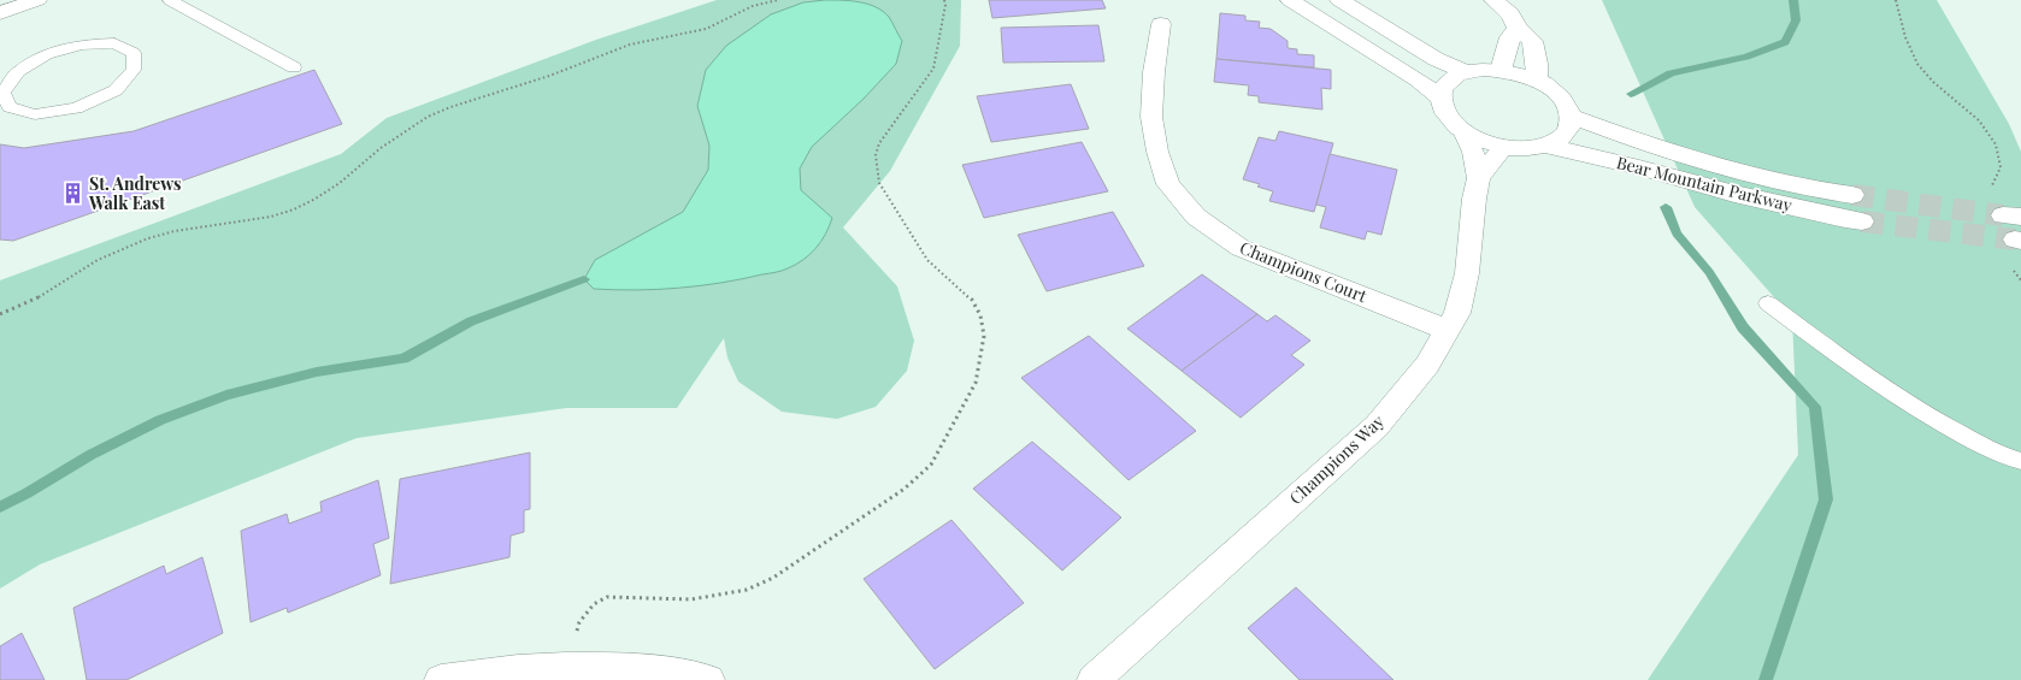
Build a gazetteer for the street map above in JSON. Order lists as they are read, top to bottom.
{
  "streets": {
    "street": ["Bear Mountain Parkway", "Champions Court", "Champions Way"]
  },
  "crossings": [
    ["Bear Mountain Parkway", "Champions Way"],
    ["Champions Court", "Champions Way"]
  ],
  "places": {
    "building": ["St. Andrews Walk East"]
  }
}
